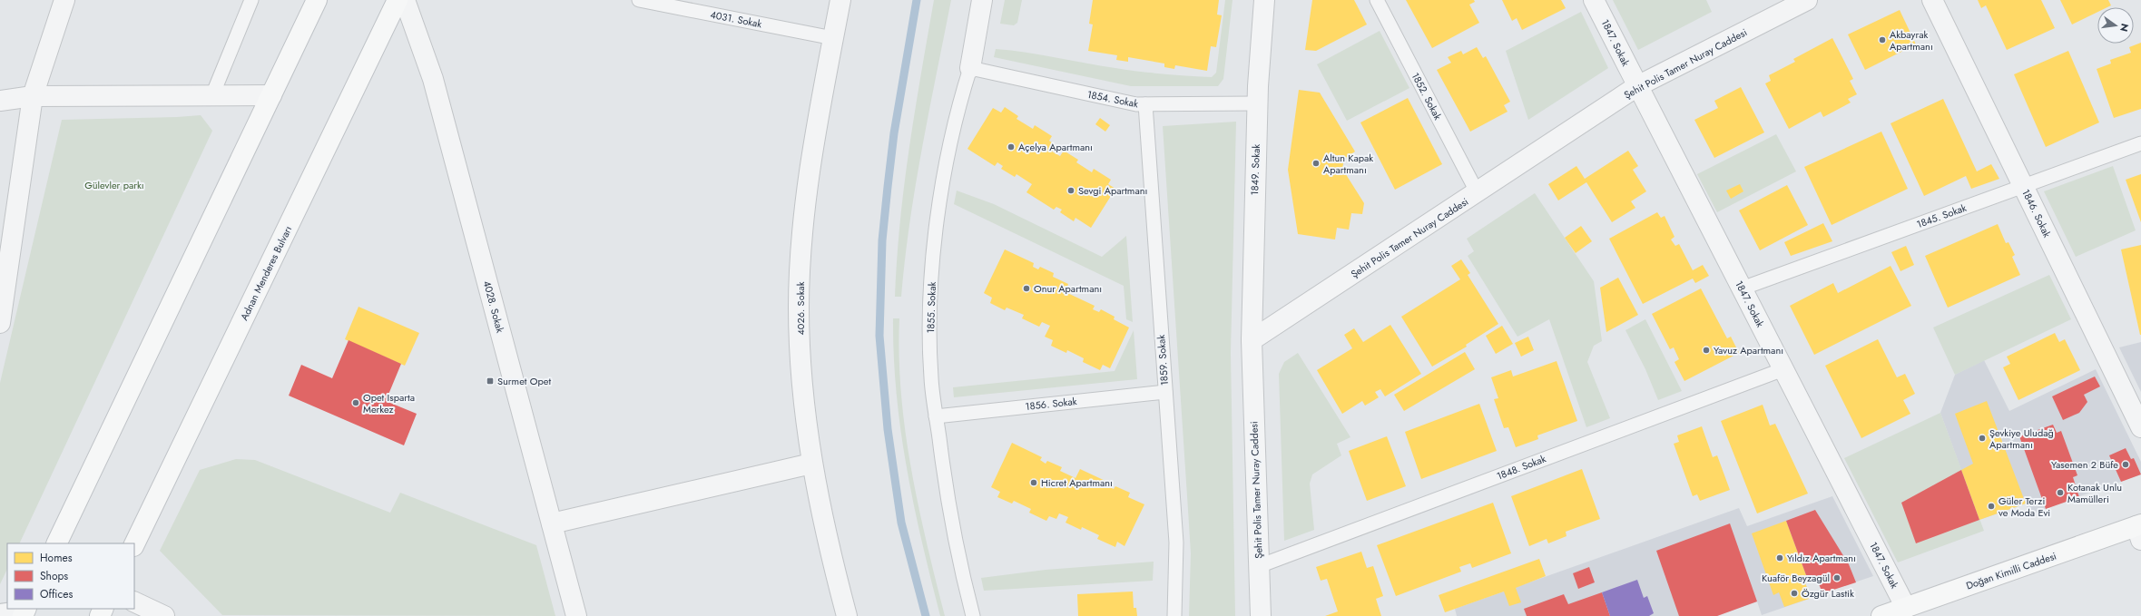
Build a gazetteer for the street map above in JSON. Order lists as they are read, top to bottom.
{
  "streets": {
    "main road": ["Adnan Menderes Bulvarı", "Doğan Kimilli Caddesi"],
    "street": [
      "1847. Sokak",
      "Şehit Polis Tamer Nuray Caddesi",
      "1849. Sokak",
      "1846. Sokak",
      "4028. Sokak",
      "1855. Sokak",
      "4026. Sokak"
    ],
    "lane": [
      "4031. Sokak",
      "1852. Sokak",
      "1854. Sokak",
      "1845. Sokak",
      "1859. Sokak",
      "1856. Sokak",
      "1848. Sokak"
    ]
  },
  "crossings": [
    ["4031. Sokak", "4026. Sokak"],
    ["1847. Sokak", "Şehit Polis Tamer Nuray Caddesi"],
    ["1847. Sokak", "1845. Sokak"],
    ["1847. Sokak", "1848. Sokak"],
    ["1847. Sokak", "Doğan Kimilli Caddesi"],
    ["Şehit Polis Tamer Nuray Caddesi", "1852. Sokak"],
    ["Şehit Polis Tamer Nuray Caddesi", "1849. Sokak"],
    ["Şehit Polis Tamer Nuray Caddesi", "1848. Sokak"],
    ["1854. Sokak", "1849. Sokak"],
    ["1854. Sokak", "1855. Sokak"],
    ["1854. Sokak", "1859. Sokak"],
    ["1846. Sokak", "1845. Sokak"],
    ["1855. Sokak", "1856. Sokak"],
    ["1859. Sokak", "1856. Sokak"]
  ],
  "parks": ["Gülevler parkı"],
  "places": {
    "other": [
      "Akbayrak Apartmanı",
      "Açelya Apartmanı",
      "Altun Kapak Apartmanı",
      "Sevgi Apartmanı",
      "Onur Apartmanı",
      "Yavuz Apartmanı",
      "Opet Isparta Merkez",
      "Şevkiye Uludağ Apartmanı",
      "Yasemen 2 Büfe",
      "Hicret Apartmanı",
      "Kotanak Unlu Mamülleri",
      "Güler Terzi ve Moda Evi",
      "Yıldız Apartmanı",
      "Kuaför Beyzagül",
      "Özgür Lastik"
    ],
    "transit": ["Surmet Opet"]
  },
  "legend": ["Homes", "Shops", "Offices"],
  "north": "right"
}
